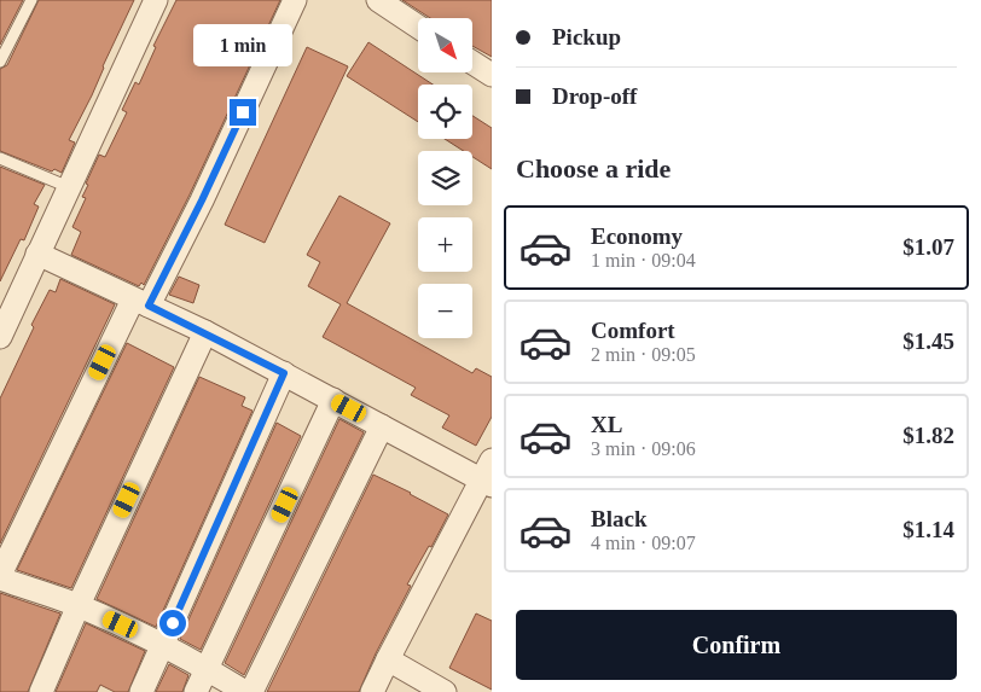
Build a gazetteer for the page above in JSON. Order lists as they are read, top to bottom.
{
  "north": "bottom right",
  "page": {
    "banner": ["Pickup", "Drop-off"],
    "map_buttons": ["+", "−"],
    "bubble": "1 min",
    "heading": "Choose a ride",
    "list": [
      {
        "name": "Economy",
        "note": "1 min · 09:04",
        "value": "$1.07"
      },
      {
        "name": "Comfort",
        "note": "2 min · 09:05",
        "value": "$1.45"
      },
      {
        "name": "XL",
        "note": "3 min · 09:06",
        "value": "$1.82"
      },
      {
        "name": "Black",
        "note": "4 min · 09:07",
        "value": "$1.14"
      }
    ],
    "buttons": "Confirm"
  }
}
